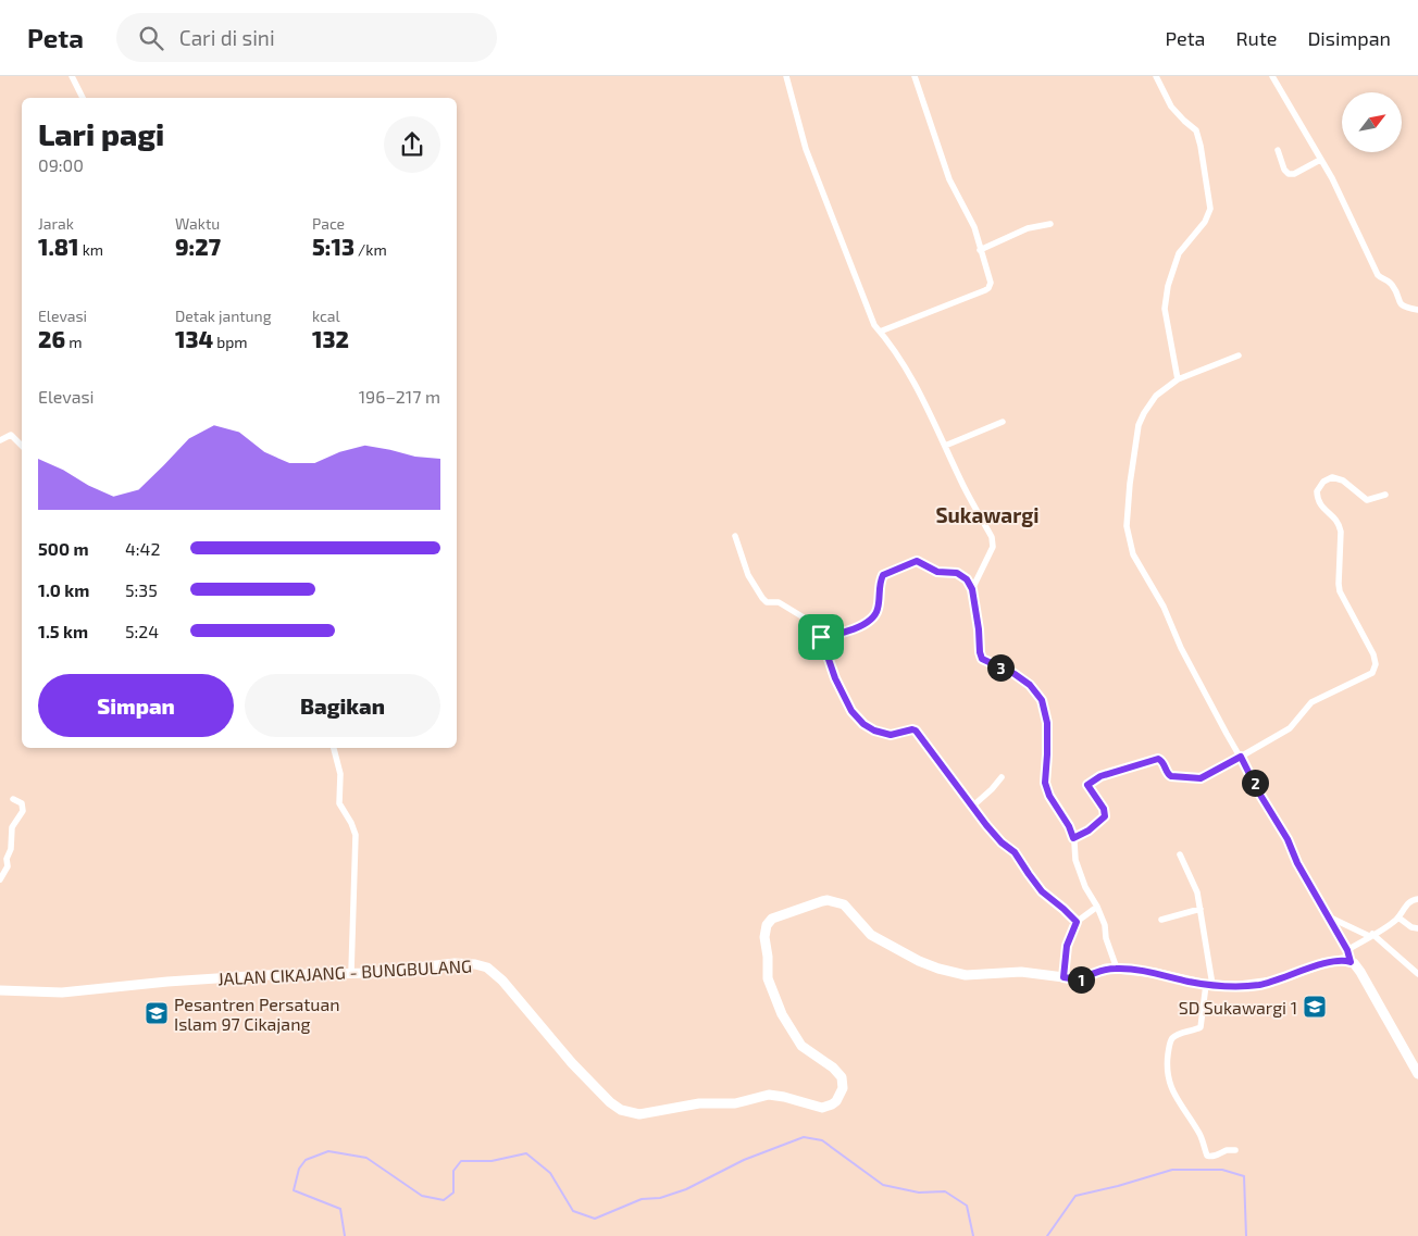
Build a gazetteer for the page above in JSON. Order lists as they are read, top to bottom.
{
  "streets": {
    "main road": ["JALAN CIKAJANG - BUNGBULANG"]
  },
  "districts": ["Sukawargi"],
  "places": {
    "school or university": ["SD Sukawargi 1", "Pesantren Persatuan Islam 97 Cikajang"]
  },
  "north": "top right",
  "page": {
    "header": "Peta",
    "search": "Cari di sini",
    "nav": ["Peta", "Rute", "Disimpan"],
    "heading": ["Lari pagi", "09:00"],
    "stats": [
      ["Jarak", "1.81 km"],
      ["Waktu", "9:27"],
      ["Pace", "5:13 /km"],
      ["Elevasi", "26 m"],
      ["Detak jantung", "134 bpm"],
      ["kcal", "132"]
    ],
    "chart": ["Elevasi", "196–217 m"],
    "list": [
      {
        "name": "500 m",
        "note": "4:42"
      },
      {
        "name": "1.0 km",
        "note": "5:35"
      },
      {
        "name": "1.5 km",
        "note": "5:24"
      }
    ],
    "pins": ["3", "2", "1"],
    "buttons": ["Simpan", "Bagikan"]
  }
}
